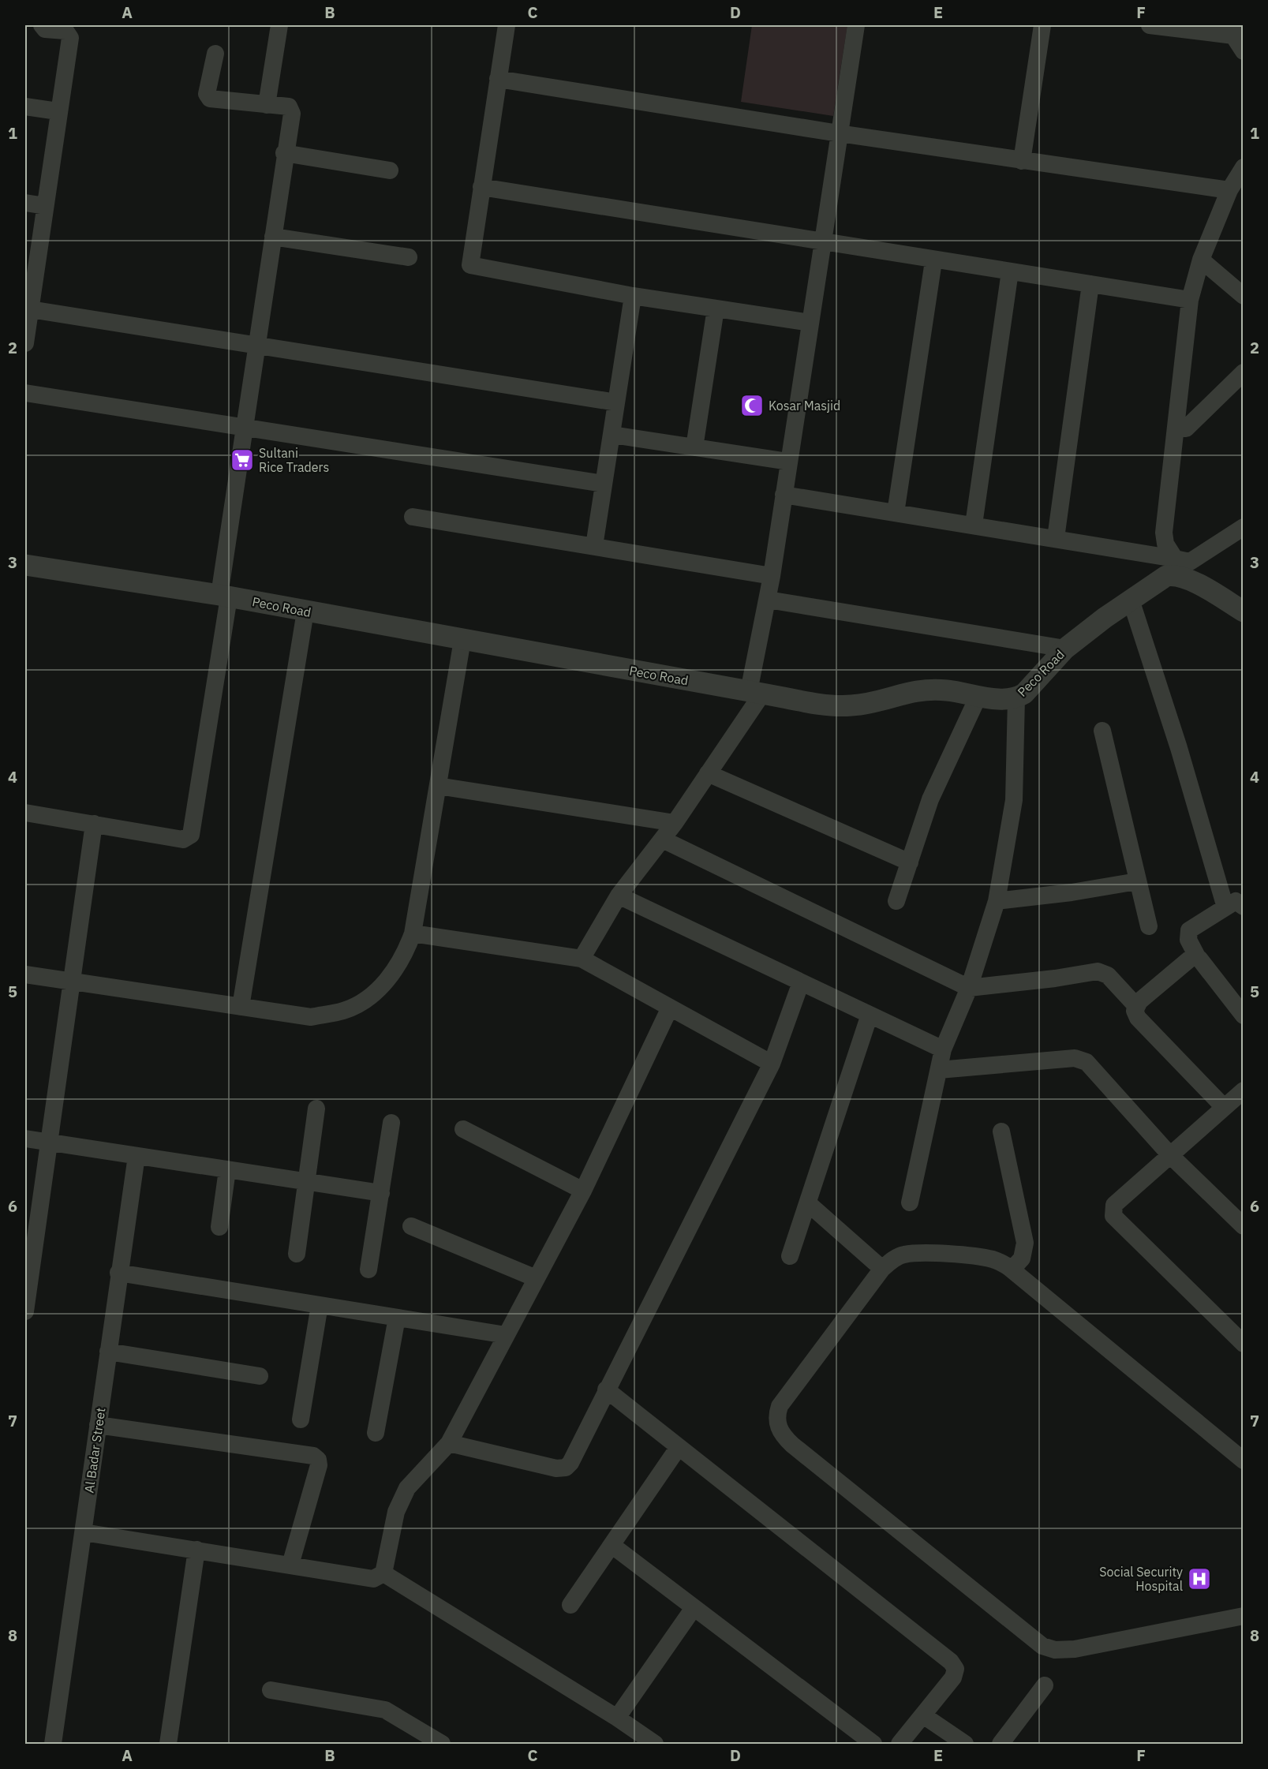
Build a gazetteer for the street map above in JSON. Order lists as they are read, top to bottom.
{
  "streets": {
    "street": ["Peco Road", "Al Badar Street"]
  },
  "places": {
    "mosque": ["Kosar Masjid"],
    "supermarket": ["Sultani Rice Traders"],
    "hospital": ["Social Security Hospital"]
  },
  "grid": {
    "columns": [
      "A",
      "B",
      "C",
      "D",
      "E",
      "F"
    ],
    "rows": [
      "1",
      "2",
      "3",
      "4",
      "5",
      "6",
      "7",
      "8"
    ]
  }
}
